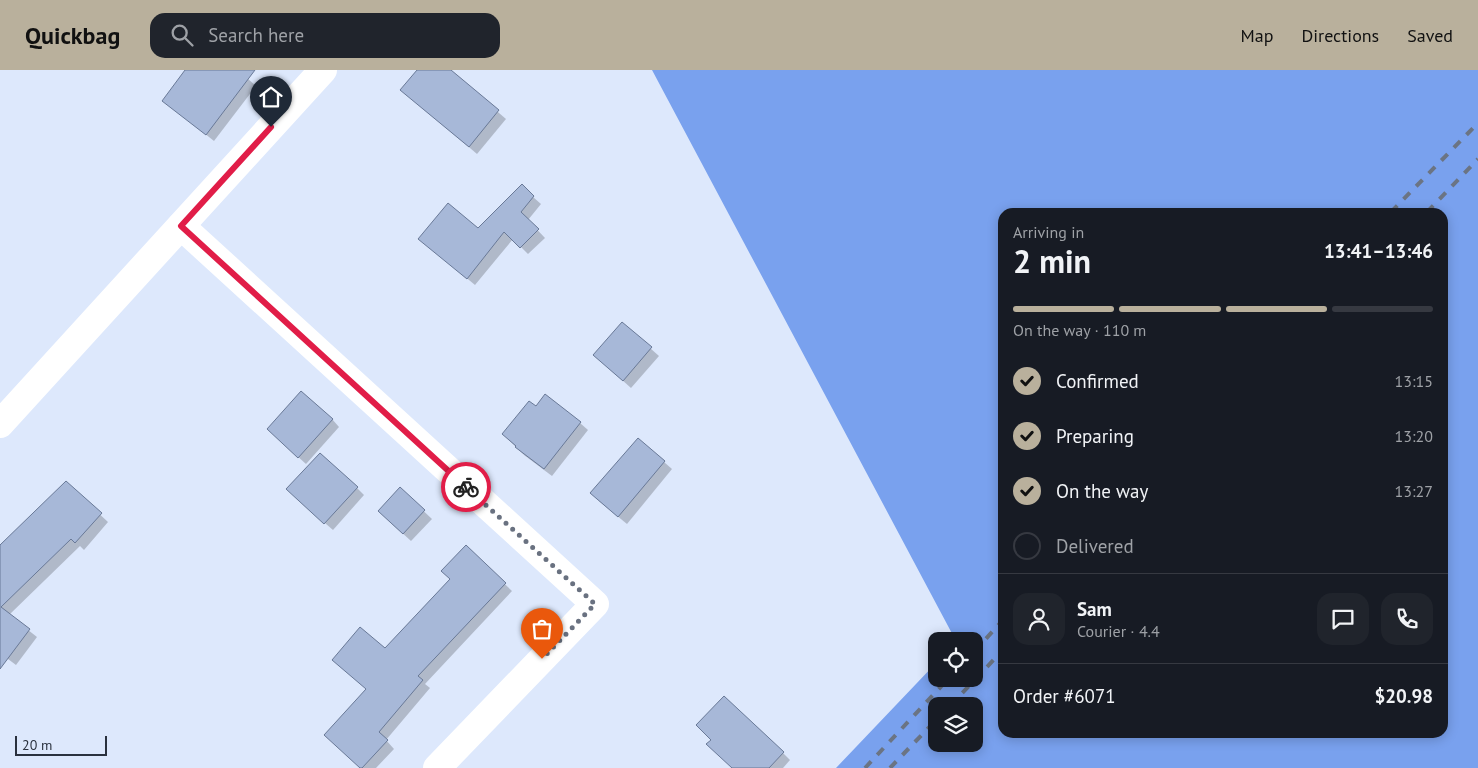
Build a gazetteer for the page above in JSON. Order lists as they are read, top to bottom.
{
  "scale_bar": "20 m",
  "page": {
    "header": "Quickbag",
    "search": "Search here",
    "nav": ["Map", "Directions", "Saved"],
    "heading": ["2 min", "Arriving in", "13:41–13:46"],
    "panel": [
      "Sam",
      "Courier · 4.4",
      "Order #6071",
      "$20.98"
    ],
    "bar": "On the way · 110 m",
    "list": [
      ["Confirmed", "13:15"],
      ["Preparing", "13:20"],
      ["On the way", "13:27"],
      "Delivered"
    ],
    "scale": "20 m"
  }
}
